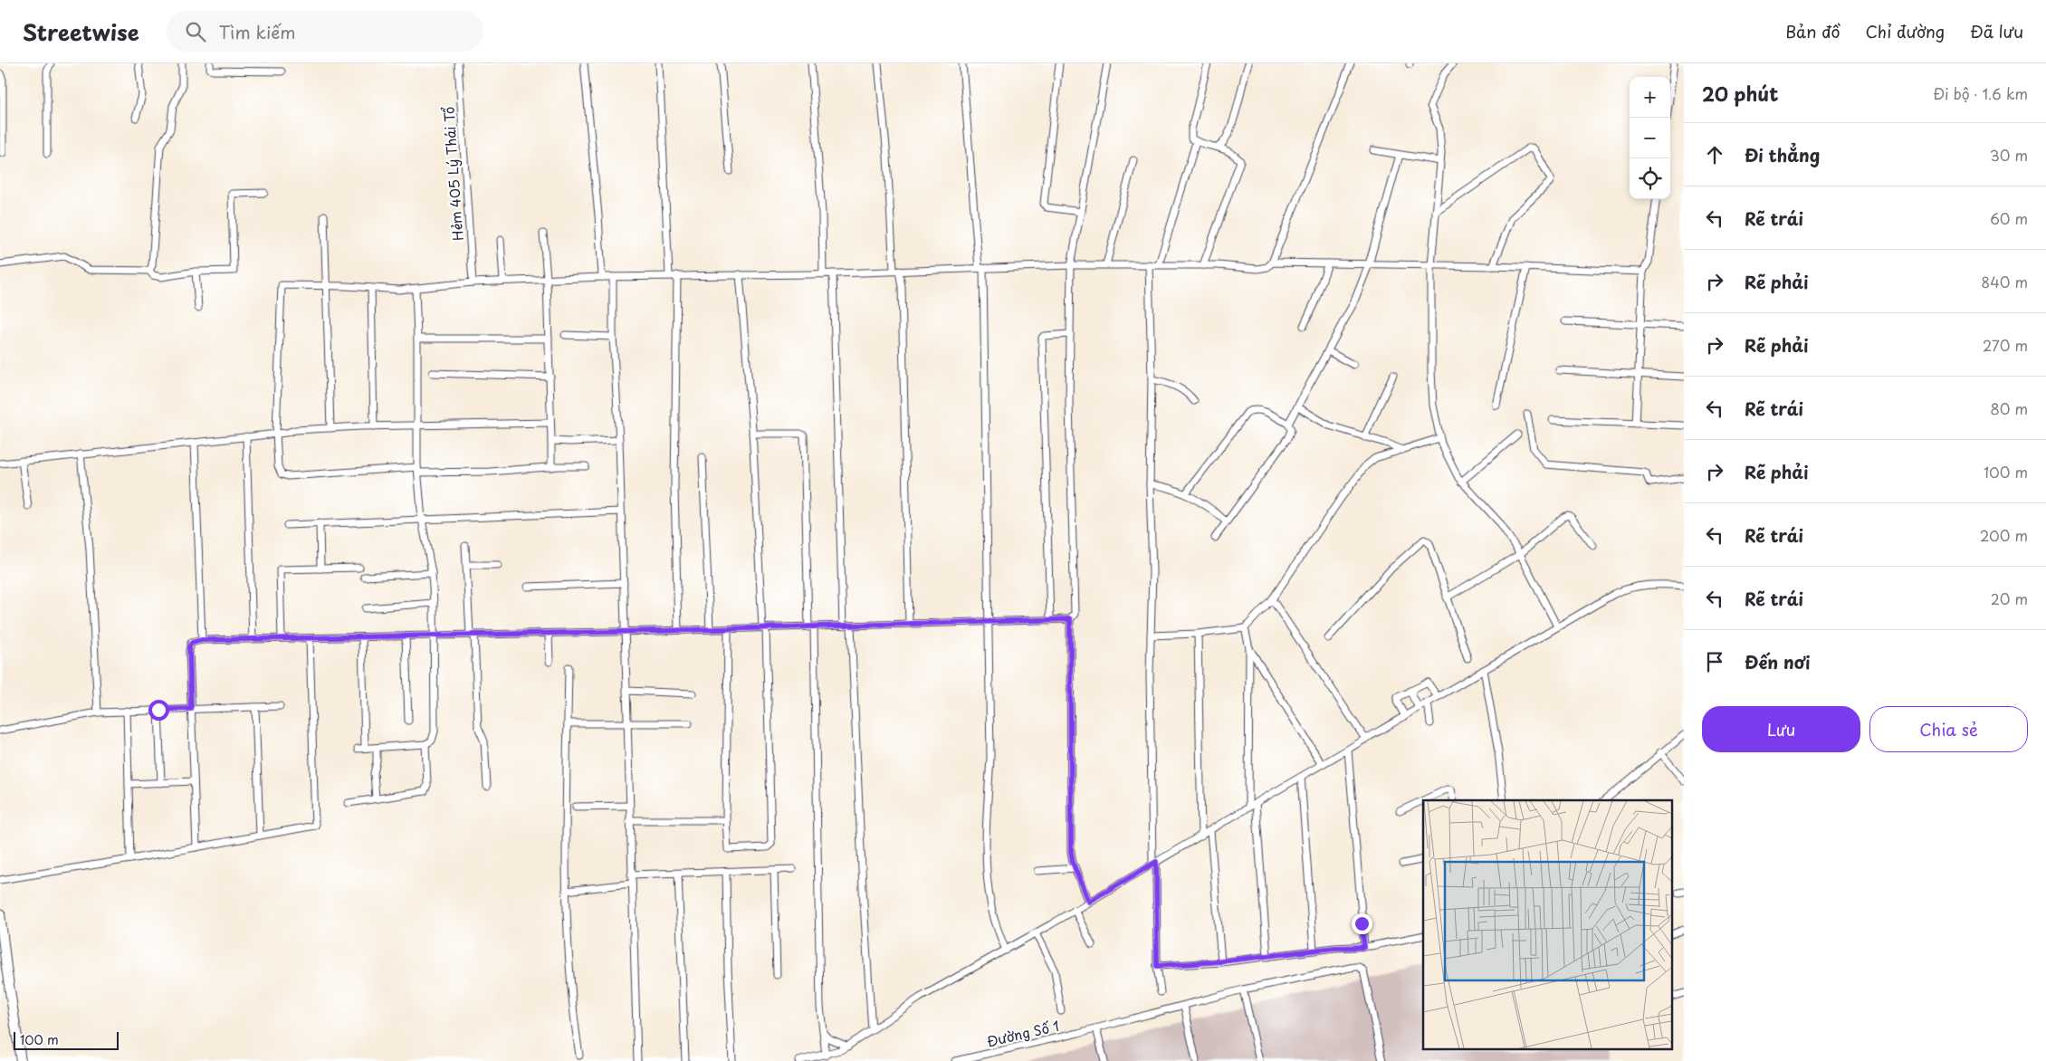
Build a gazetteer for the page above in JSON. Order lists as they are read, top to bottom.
{
  "streets": {
    "street": ["Hẻm 405 Lý Thái Tổ", "Đường Số 1"]
  },
  "scale_bar": "100 m",
  "page": {
    "header": "Streetwise",
    "search": "Tìm kiếm",
    "nav": ["Bản đồ", "Chỉ đường", "Đã lưu"],
    "heading": ["20 phút", "Đi bộ · 1.6 km"],
    "map_buttons": ["+", "−"],
    "list": [
      ["Đi thẳng", "30 m"],
      ["Rẽ trái", "60 m"],
      ["Rẽ phải", "840 m"],
      ["Rẽ phải", "270 m"],
      ["Rẽ trái", "80 m"],
      ["Rẽ phải", "100 m"],
      ["Rẽ trái", "200 m"],
      ["Rẽ trái", "20 m"],
      "Đến nơi"
    ],
    "buttons": ["Lưu", "Chia sẻ"],
    "scale": "100 m"
  }
}
